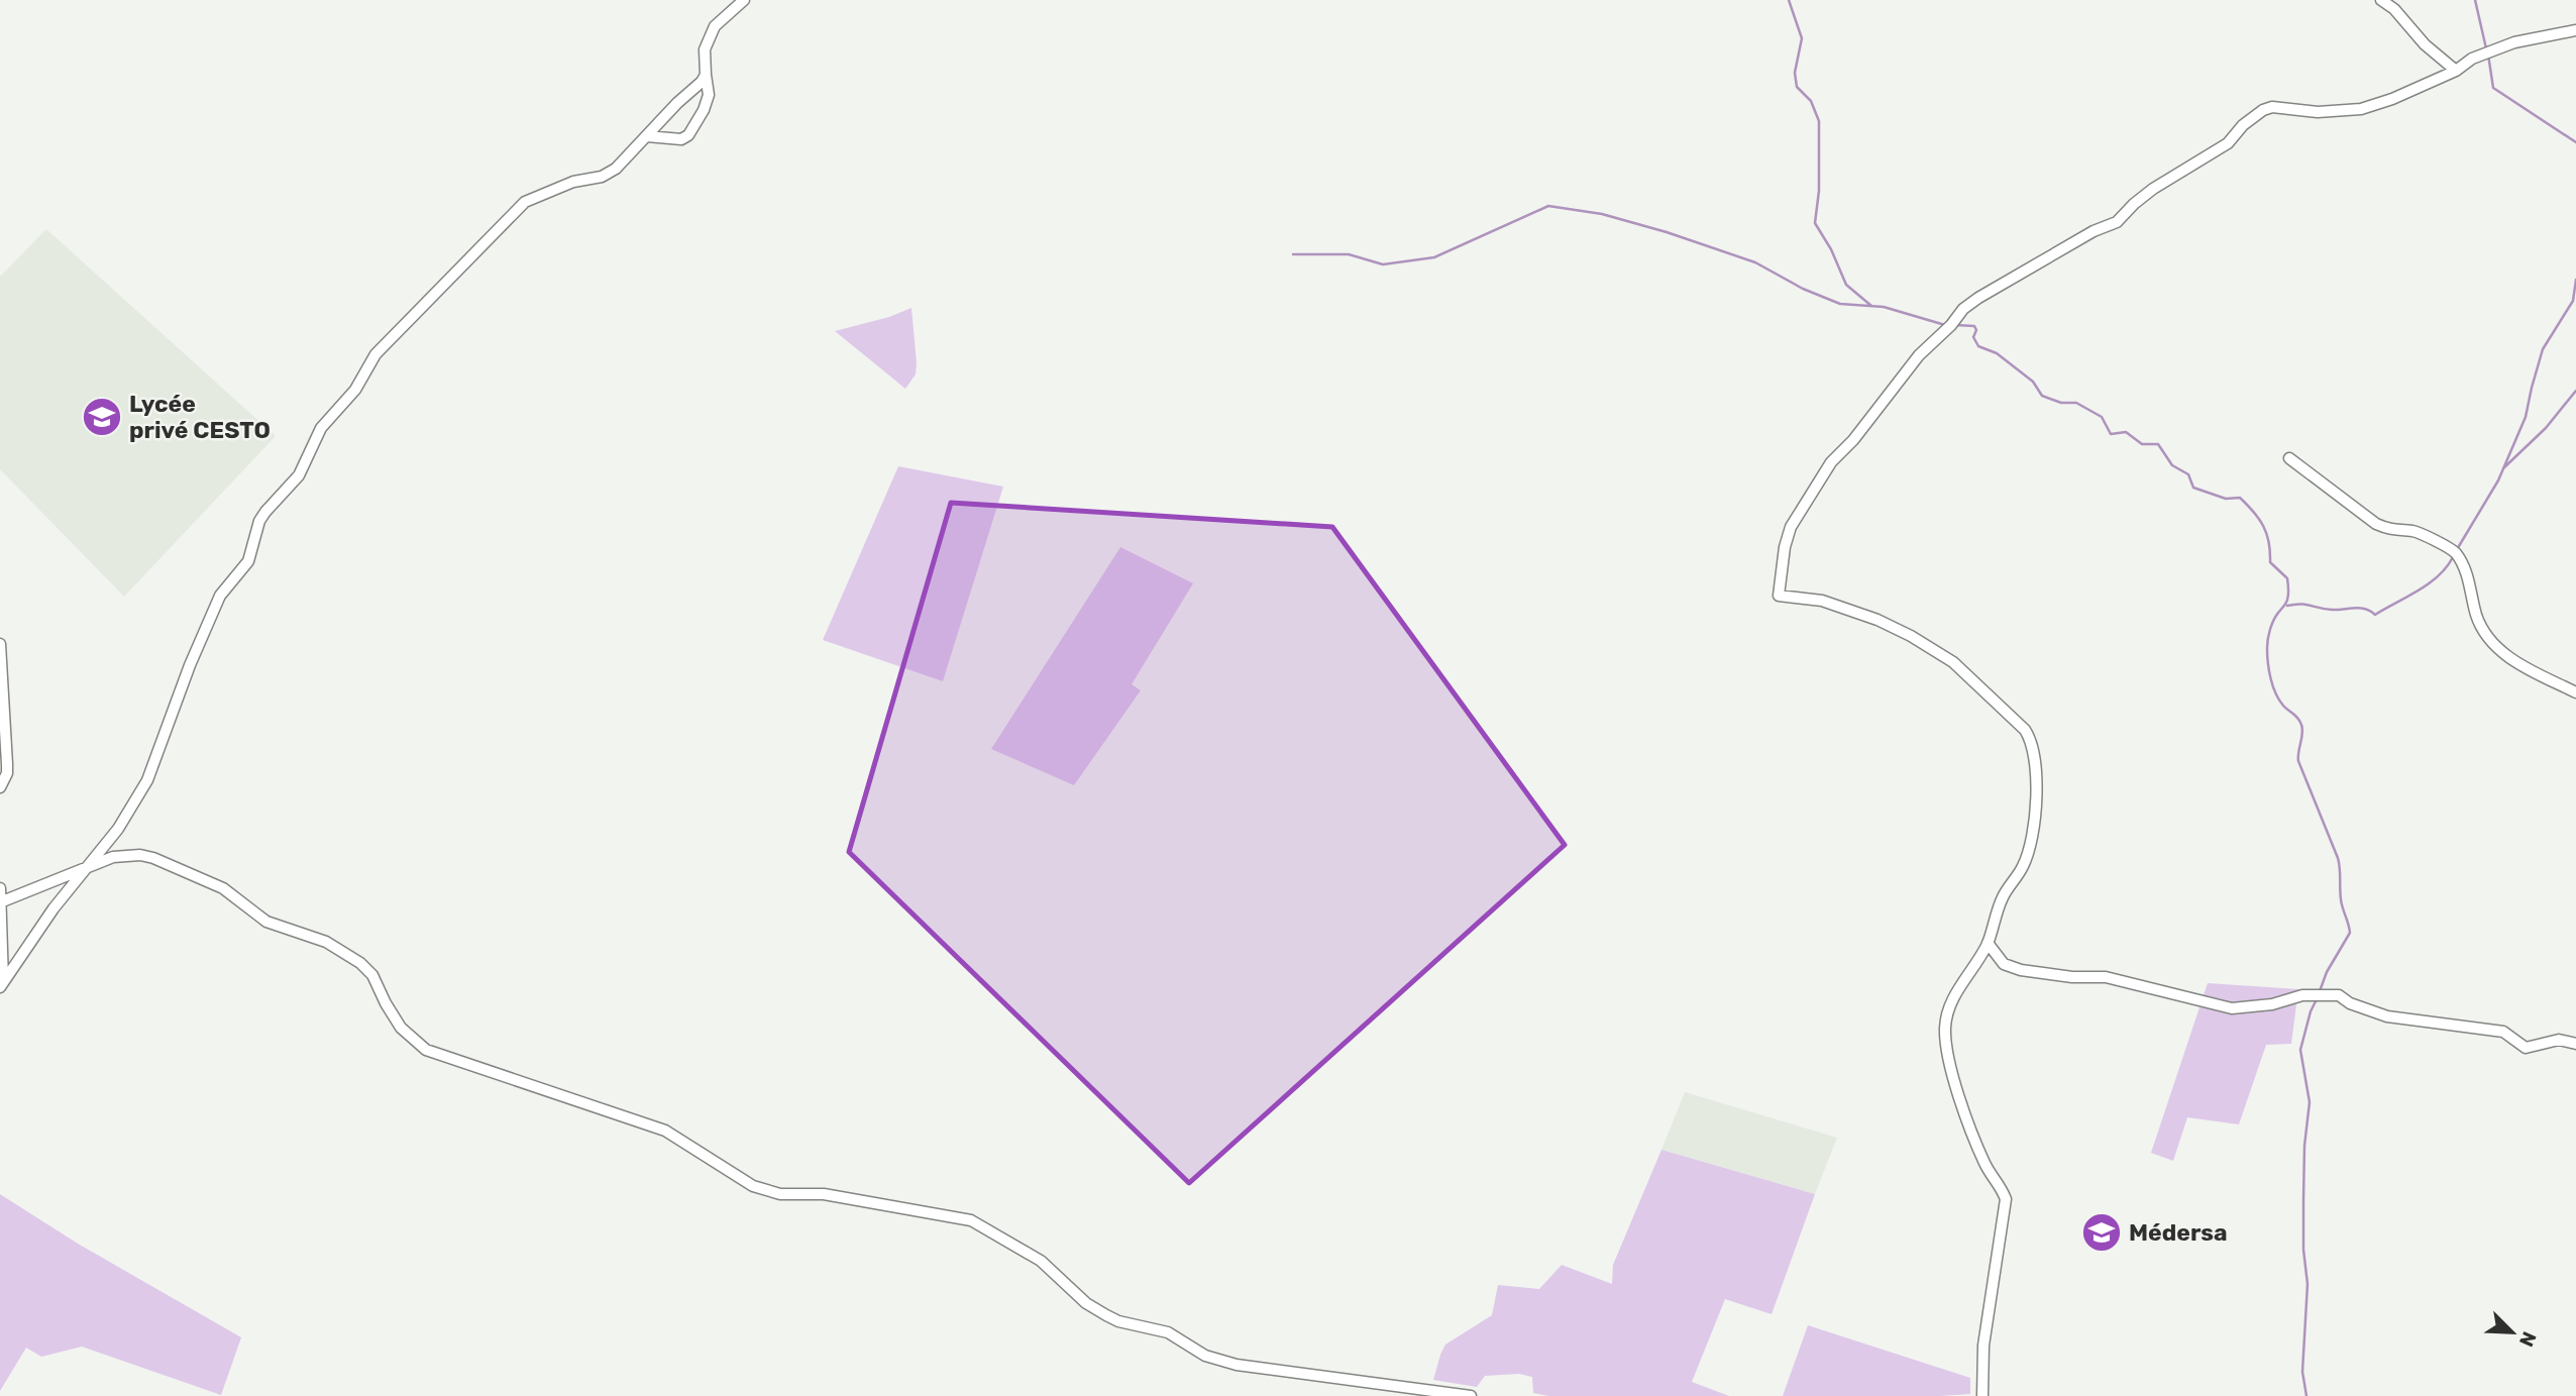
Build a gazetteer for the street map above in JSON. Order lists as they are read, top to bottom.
{
  "places": {
    "school or university": ["Lycée privé CESTO", "Médersa"]
  },
  "north": "bottom right"
}
